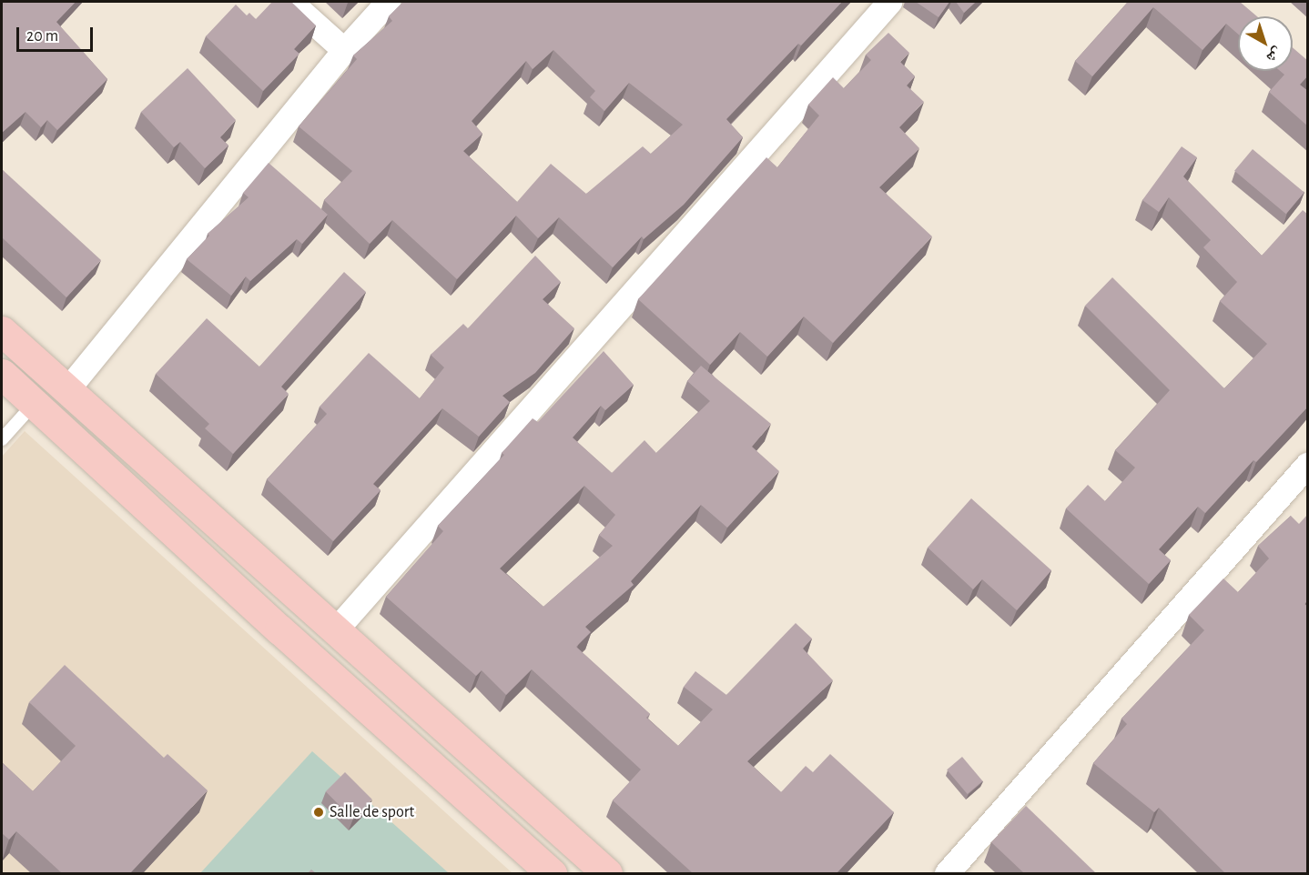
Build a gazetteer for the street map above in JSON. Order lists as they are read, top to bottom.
{
  "places": ["Salle de sport"],
  "scale_bar": "20 m",
  "north": "bottom right"
}
